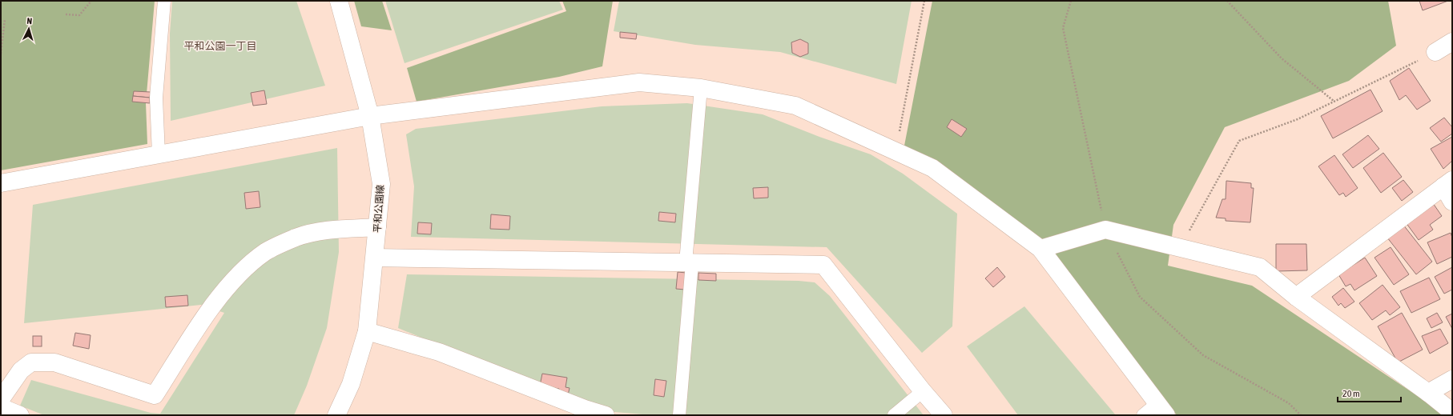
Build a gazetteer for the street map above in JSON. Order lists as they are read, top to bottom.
{
  "streets": {
    "street": ["平和公園線"]
  },
  "districts": ["平和公園一丁目"],
  "scale_bar": "20 m",
  "north": "top"
}
